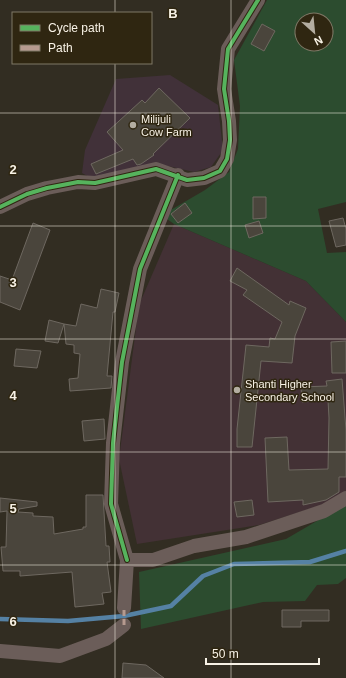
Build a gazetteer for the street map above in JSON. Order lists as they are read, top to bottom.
{
  "places": ["Milijuli Cow Farm", "Shanti Higher Secondary School"],
  "legend": ["Cycle path", "Path"],
  "scale_bar": "50 m",
  "north": "bottom right",
  "grid": {
    "columns": ["B"],
    "rows": [
      "2",
      "3",
      "4",
      "5",
      "6"
    ]
  }
}
